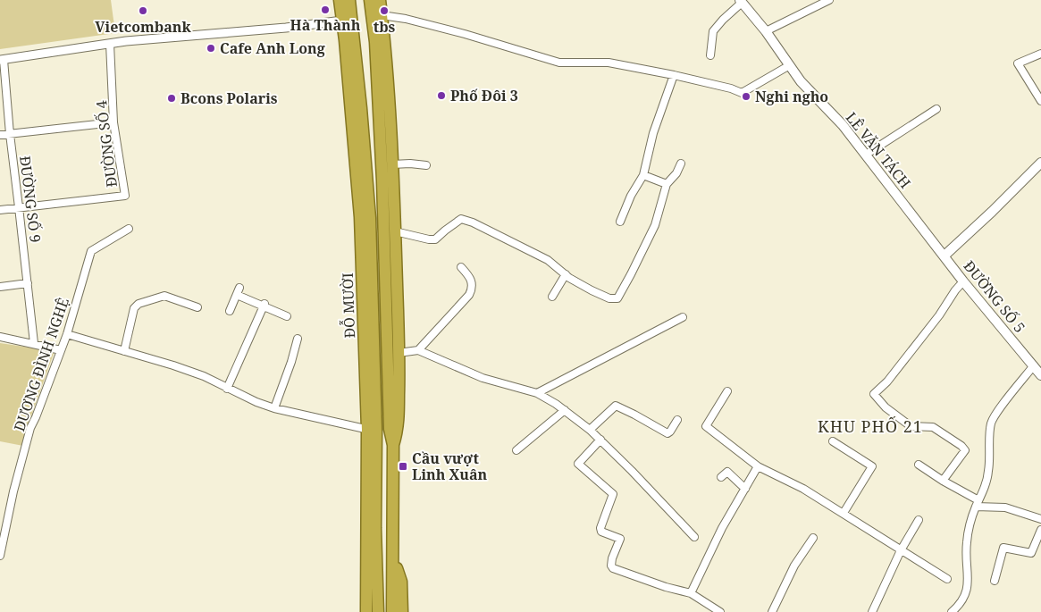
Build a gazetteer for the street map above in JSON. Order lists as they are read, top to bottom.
{
  "streets": {
    "highway": ["ĐỖ MƯỜI"],
    "main road": ["LÊ VĂN TÁCH", "ĐƯỜNG SỐ 5"],
    "street": ["ĐƯỜNG SỐ 4", "ĐƯỜNG SỐ 9", "DƯƠNG ĐÌNH NGHỆ"]
  },
  "crossings": [
    ["ĐƯỜNG SỐ 4", "ĐƯỜNG SỐ 9"],
    ["LÊ VĂN TÁCH", "ĐƯỜNG SỐ 5"]
  ],
  "districts": ["KHU PHỐ 21"],
  "places": {
    "other": [
      "Hà Thành",
      "Vietcombank",
      "tbs",
      "Cafe Anh Long",
      "Phố Đôi 3",
      "Nghi ngho",
      "Bcons Polaris"
    ],
    "transit": ["Cầu vượt Linh Xuân"]
  }
}
